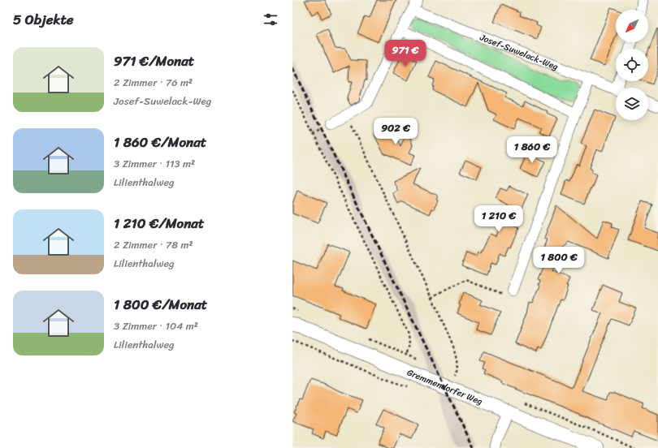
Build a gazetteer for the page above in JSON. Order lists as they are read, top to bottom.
{
  "streets": {
    "street": ["Josef-Suwelack-Weg", "Gremmendorfer Weg"]
  },
  "north": "bottom left",
  "page": {
    "heading": "5 Objekte",
    "list": [
      {
        "name": "971 €/Monat",
        "note": "2 Zimmer · 76 m² · Josef-Suwelack-Weg"
      },
      {
        "name": "1 860 €/Monat",
        "note": "3 Zimmer · 113 m² · Lilienthalweg"
      },
      {
        "name": "1 210 €/Monat",
        "note": "2 Zimmer · 78 m² · Lilienthalweg"
      },
      {
        "name": "1 800 €/Monat",
        "note": "3 Zimmer · 104 m² · Lilienthalweg"
      }
    ],
    "price": [
      "971 €",
      "902 €",
      "1 860 €",
      "1 210 €",
      "1 800 €"
    ]
  }
}
